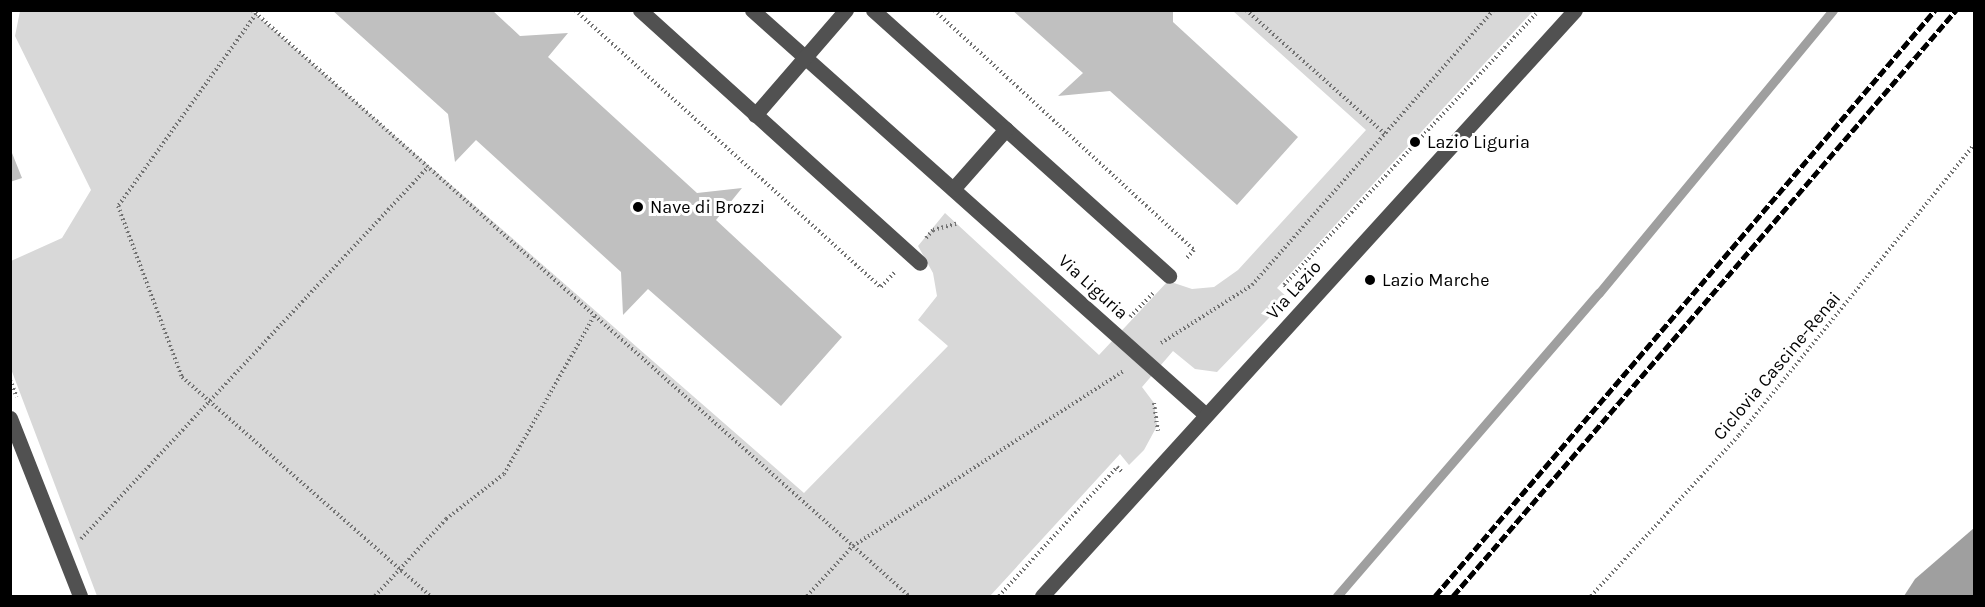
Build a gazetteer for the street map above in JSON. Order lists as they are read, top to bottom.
{
  "streets": {
    "street": ["Via Liguria", "Via Lazio"],
    "path": ["Ciclovia Cascine-Renai"]
  },
  "crossings": [
    ["Via Liguria", "Via Lazio"]
  ],
  "places": ["Lazio Liguria", "Nave di Brozzi", "Lazio Marche"]
}
